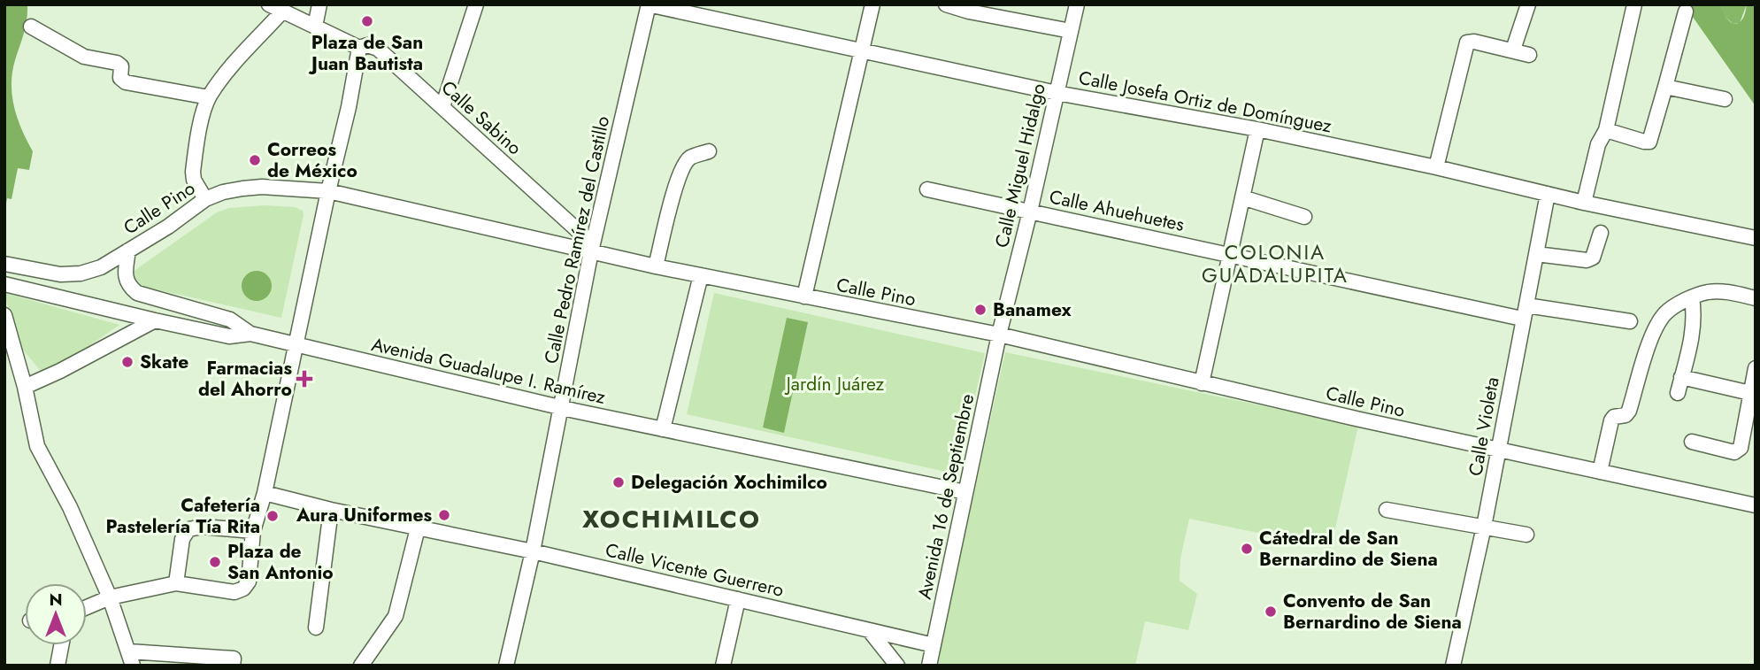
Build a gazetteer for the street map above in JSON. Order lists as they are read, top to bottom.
{
  "streets": {
    "street": [
      "Calle Josefa Ortiz de Domínguez",
      "Calle Sabino",
      "Calle Miguel Hidalgo",
      "Calle Pino",
      "Calle Ahuehuetes",
      "Calle Pedro Ramírez del Castillo",
      "Avenida Guadalupe I. Ramírez",
      "Calle Violeta",
      "Avenida 16 de Septiembre",
      "Calle Vicente Guerrero"
    ]
  },
  "crossings": [
    ["Calle Josefa Ortiz de Domínguez", "Calle Miguel Hidalgo"],
    ["Calle Josefa Ortiz de Domínguez", "Calle Pedro Ramírez del Castillo"],
    ["Calle Josefa Ortiz de Domínguez", "Calle Violeta"],
    ["Calle Sabino", "Calle Pino"],
    ["Calle Sabino", "Calle Pedro Ramírez del Castillo"],
    ["Calle Miguel Hidalgo", "Calle Pino"],
    ["Calle Miguel Hidalgo", "Calle Ahuehuetes"],
    ["Calle Miguel Hidalgo", "Avenida 16 de Septiembre"],
    ["Calle Pino", "Calle Pedro Ramírez del Castillo"],
    ["Calle Pino", "Calle Violeta"],
    ["Calle Pino", "Avenida 16 de Septiembre"],
    ["Calle Ahuehuetes", "Calle Violeta"],
    ["Calle Pedro Ramírez del Castillo", "Avenida Guadalupe I. Ramírez"],
    ["Calle Pedro Ramírez del Castillo", "Calle Vicente Guerrero"],
    ["Avenida Guadalupe I. Ramírez", "Avenida 16 de Septiembre"],
    ["Avenida 16 de Septiembre", "Calle Vicente Guerrero"]
  ],
  "districts": ["COLONIA GUADALUPITA", "XOCHIMILCO"],
  "parks": ["Jardín Juárez"],
  "places": {
    "other": [
      "Plaza de San Juan Bautista",
      "Correos de México",
      "Banamex",
      "Skate",
      "Delegación Xochimilco",
      "Aura Uniformes",
      "Cafetería Pastelería Tía Rita",
      "Cátedral de San Bernardino de Siena",
      "Plaza de San Antonio",
      "Convento de San Bernardino de Siena"
    ],
    "health": ["Farmacias del Ahorro"]
  },
  "north": "top"
}
